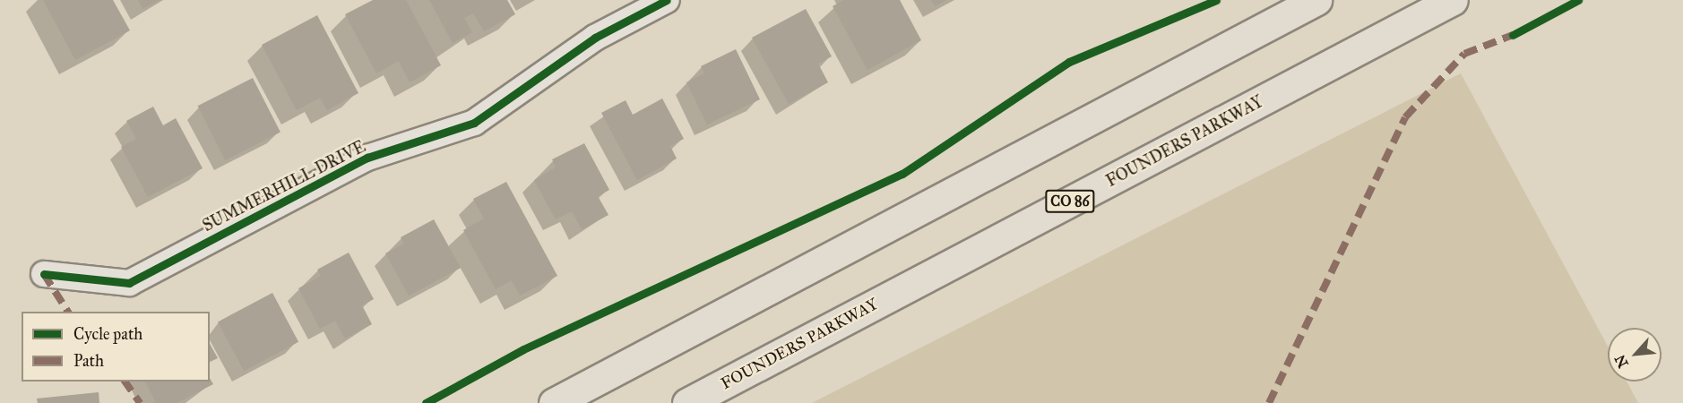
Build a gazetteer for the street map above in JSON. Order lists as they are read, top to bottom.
{
  "streets": {
    "highway": ["FOUNDERS PARKWAY", "CO 86"],
    "street": ["SUMMERHILL DRIVE"]
  },
  "legend": ["Cycle path", "Path"],
  "north": "bottom left"
}
